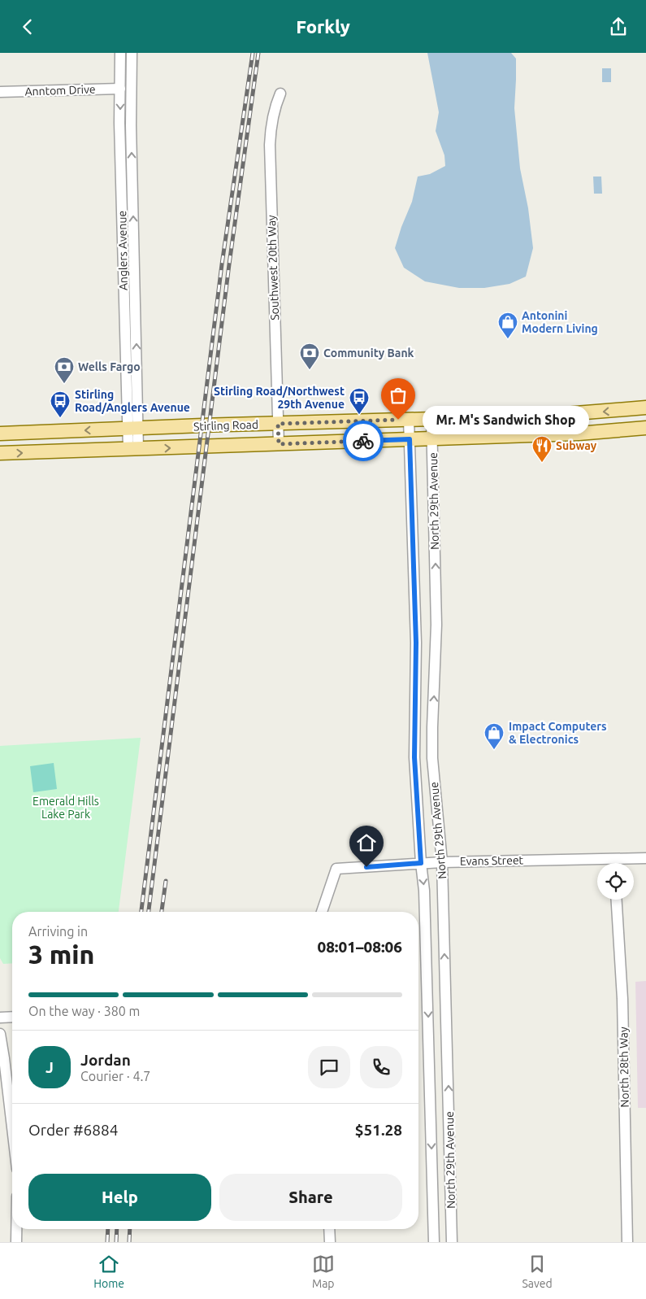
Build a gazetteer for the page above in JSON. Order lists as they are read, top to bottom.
{
  "streets": {
    "main road": ["Stirling Road"],
    "street": [
      "Anntom Drive",
      "Anglers Avenue",
      "Southwest 20th Way",
      "North 29th Avenue",
      "Evans Street",
      "North 28th Way"
    ]
  },
  "crossings": [
    ["Anntom Drive", "Anglers Avenue"],
    ["Anglers Avenue", "Stirling Road"],
    ["Southwest 20th Way", "Stirling Road"],
    ["Stirling Road", "North 29th Avenue"],
    ["North 29th Avenue", "Evans Street"]
  ],
  "parks": ["Emerald Hills Lake Park"],
  "places": {
    "shop": ["Antonini Modern Living", "Impact Computers & Electronics"],
    "bank": ["Community Bank", "Wells Fargo"],
    "bus stop": ["Stirling Road/Northwest 29th Avenue", "Stirling Road/Anglers Avenue"],
    "other": ["Mr. M's Sandwich Shop"],
    "restaurant": ["Subway"]
  },
  "page": {
    "header": "Forkly",
    "bubble": "Mr. M's Sandwich Shop",
    "heading": ["3 min", "Arriving in", "08:01–08:06"],
    "panel": [
      "Jordan",
      "Courier · 4.7",
      "Order #6884",
      "$51.28"
    ],
    "bar": "On the way · 380 m",
    "round": "J",
    "buttons": ["Help", "Share"],
    "tabs": ["Home", "Map", "Saved"]
  }
}
